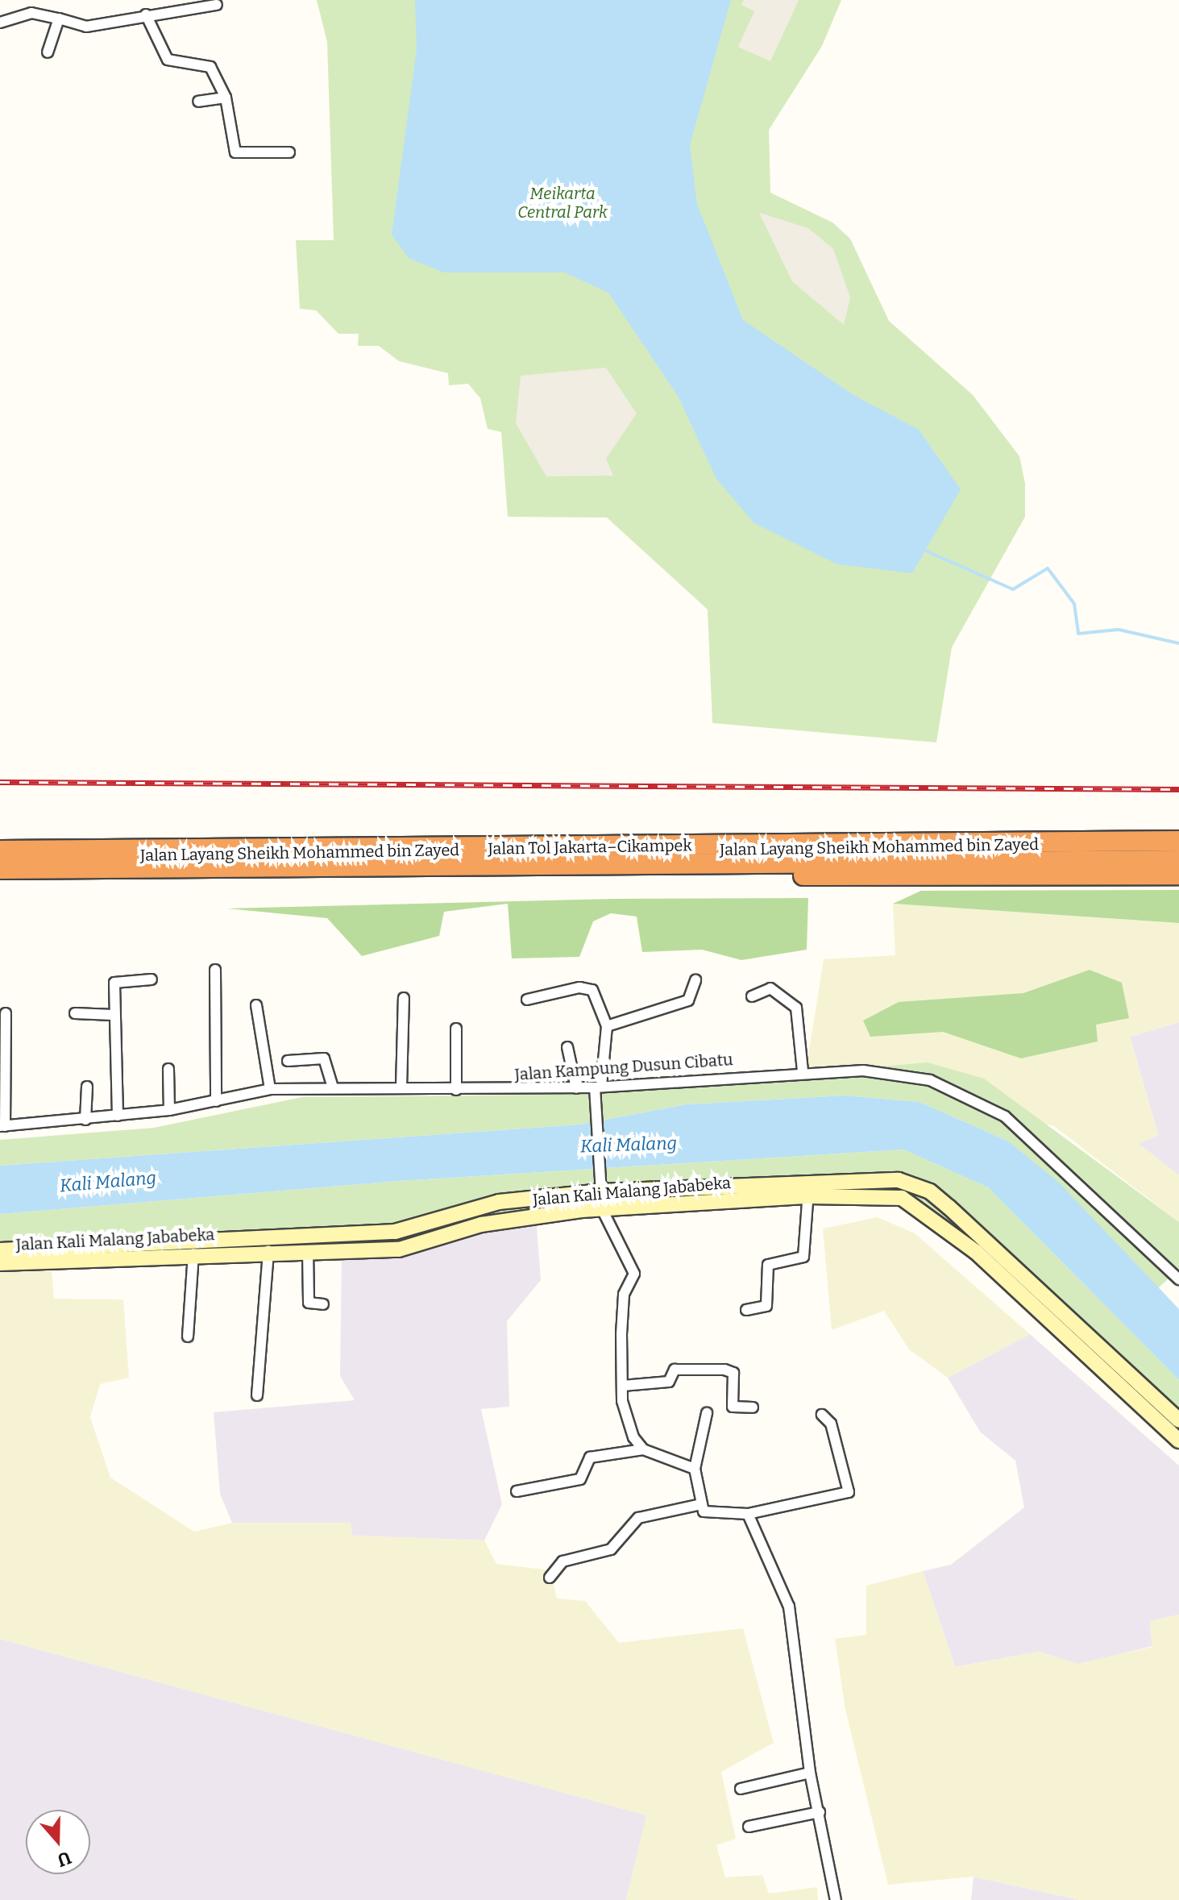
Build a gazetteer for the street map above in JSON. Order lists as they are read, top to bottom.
{
  "streets": {
    "highway": ["Jalan Tol Jakarta–Cikampek", "Jalan Layang Sheikh Mohammed bin Zayed"],
    "main road": ["Jalan Kali Malang Jababeka"],
    "street": ["Jalan Kampung Dusun Cibatu"]
  },
  "crossings": [
    ["Jalan Tol Jakarta–Cikampek", "Jalan Layang Sheikh Mohammed bin Zayed"]
  ],
  "water": ["Kali Malang"],
  "parks": ["Meikarta Central Park"],
  "north": "bottom"
}
